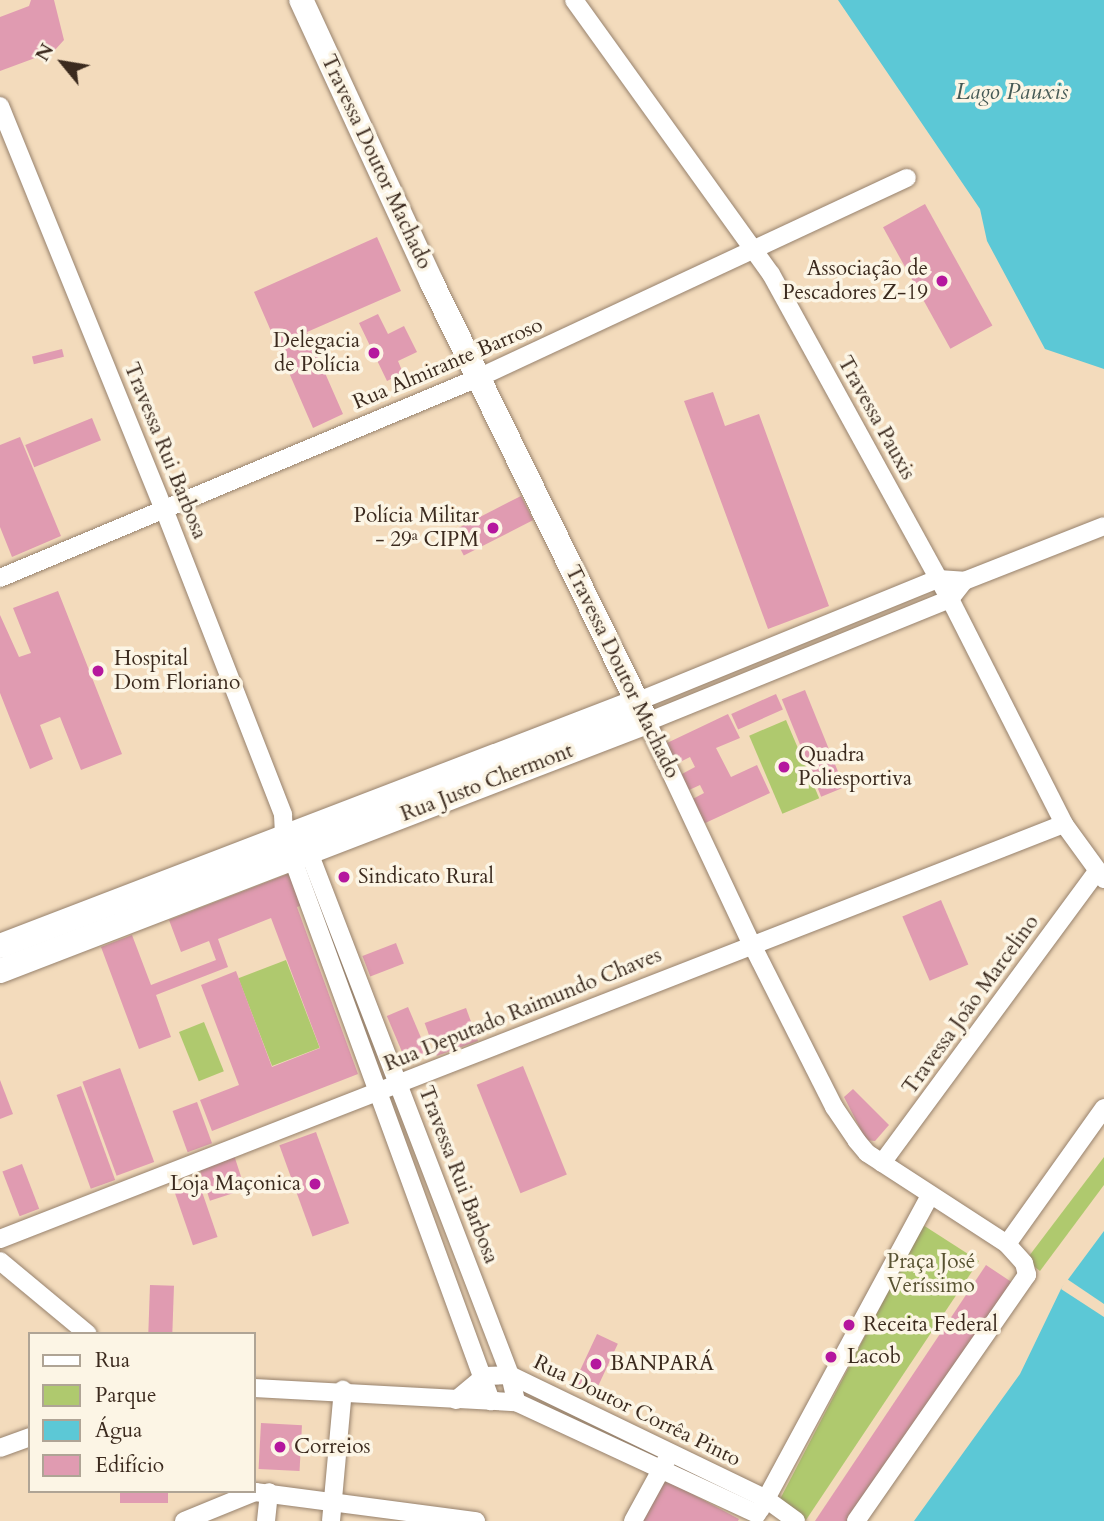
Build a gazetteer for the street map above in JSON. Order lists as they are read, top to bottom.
{
  "streets": {
    "street": [
      "Travessa Doutor Machado",
      "Rua Almirante Barroso",
      "Travessa Pauxis",
      "Travessa Rui Barbosa",
      "Rua Justo Chermont",
      "Travessa João Marcelino",
      "Rua Deputado Raimundo Chaves",
      "Rua Doutor Corrêa Pinto"
    ]
  },
  "crossings": [
    ["Travessa Doutor Machado", "Rua Almirante Barroso"],
    ["Travessa Doutor Machado", "Rua Justo Chermont"],
    ["Travessa Doutor Machado", "Travessa João Marcelino"],
    ["Travessa Doutor Machado", "Rua Deputado Raimundo Chaves"],
    ["Rua Almirante Barroso", "Travessa Pauxis"],
    ["Rua Almirante Barroso", "Travessa Rui Barbosa"],
    ["Travessa Pauxis", "Rua Justo Chermont"],
    ["Travessa Pauxis", "Travessa João Marcelino"],
    ["Travessa Pauxis", "Rua Deputado Raimundo Chaves"],
    ["Travessa Rui Barbosa", "Rua Justo Chermont"],
    ["Travessa Rui Barbosa", "Rua Deputado Raimundo Chaves"],
    ["Travessa Rui Barbosa", "Rua Doutor Corrêa Pinto"]
  ],
  "water": ["Lago Pauxis"],
  "parks": ["Praça José Veríssimo"],
  "places": [
    "Associação de Pescadores Z-19",
    "Delegacia de Polícia",
    "Polícia Militar - 29ª CIPM",
    "Hospital Dom Floriano",
    "Quadra Poliesportiva",
    "Sindicato Rural",
    "Loja Maçonica",
    "Receita Federal",
    "Lacob",
    "BANPARÁ",
    "Correios"
  ],
  "legend": [
    "Rua",
    "Parque",
    "Água",
    "Edifício"
  ],
  "north": "top left"
}
